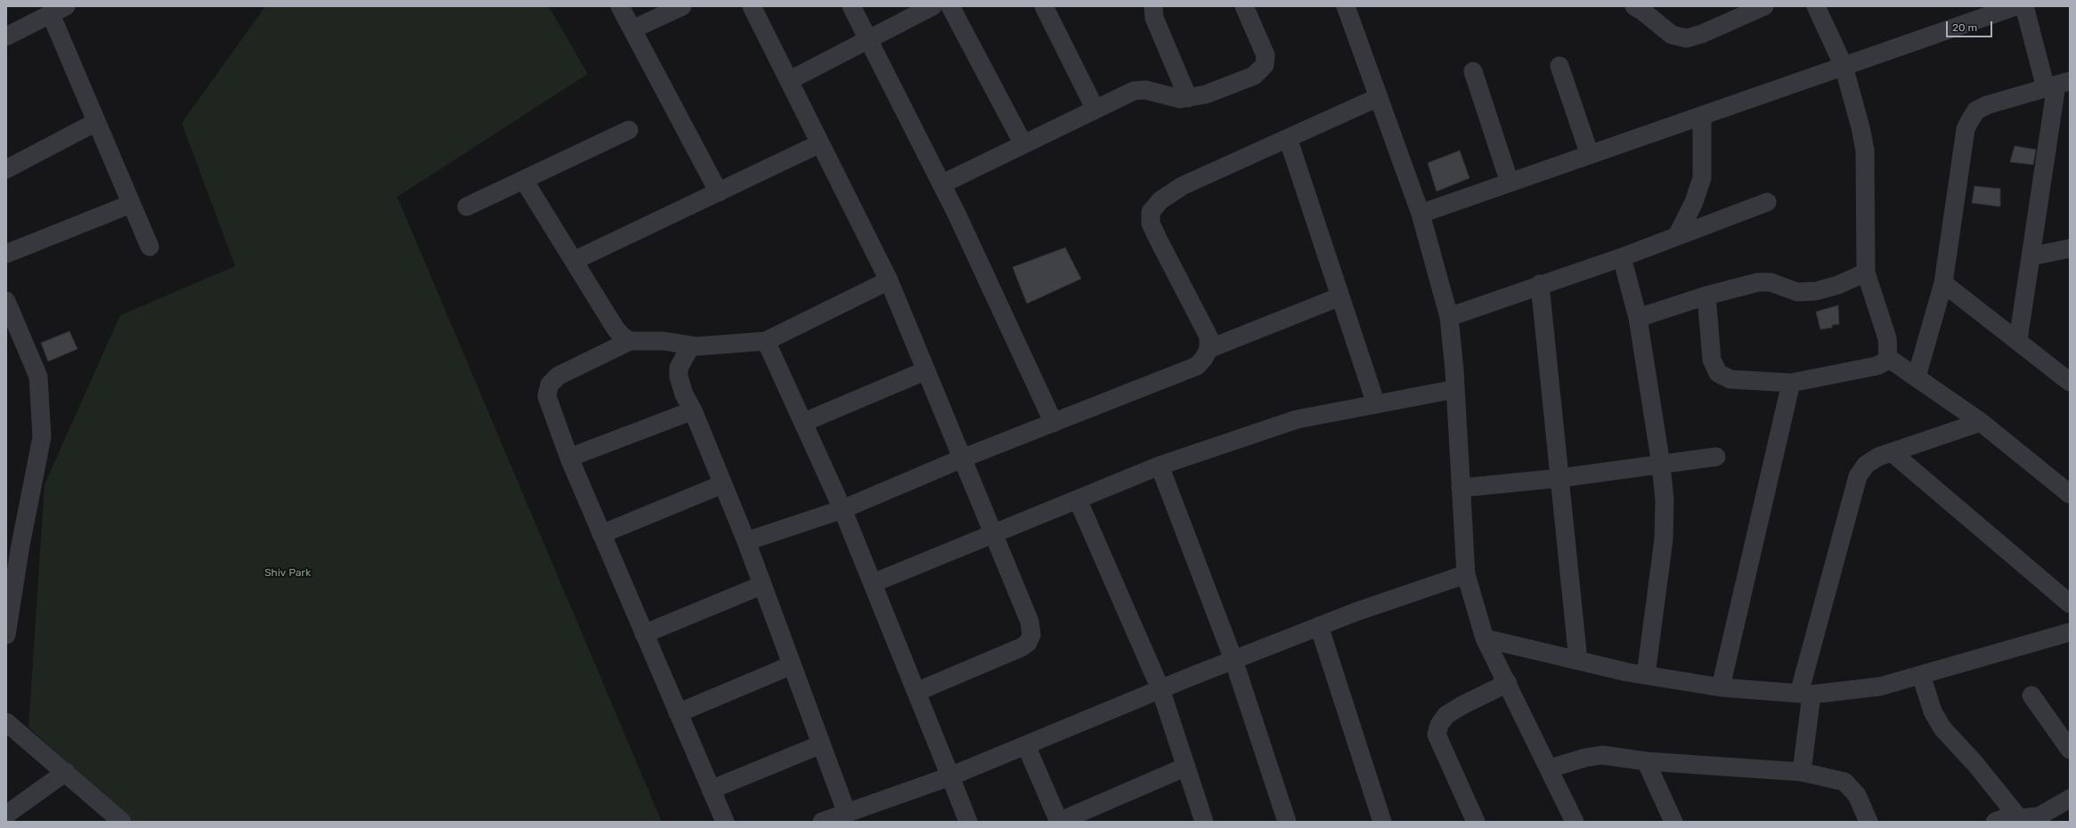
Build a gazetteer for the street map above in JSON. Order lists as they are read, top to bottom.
{
  "parks": ["Shiv Park"],
  "scale_bar": "20 m"
}
